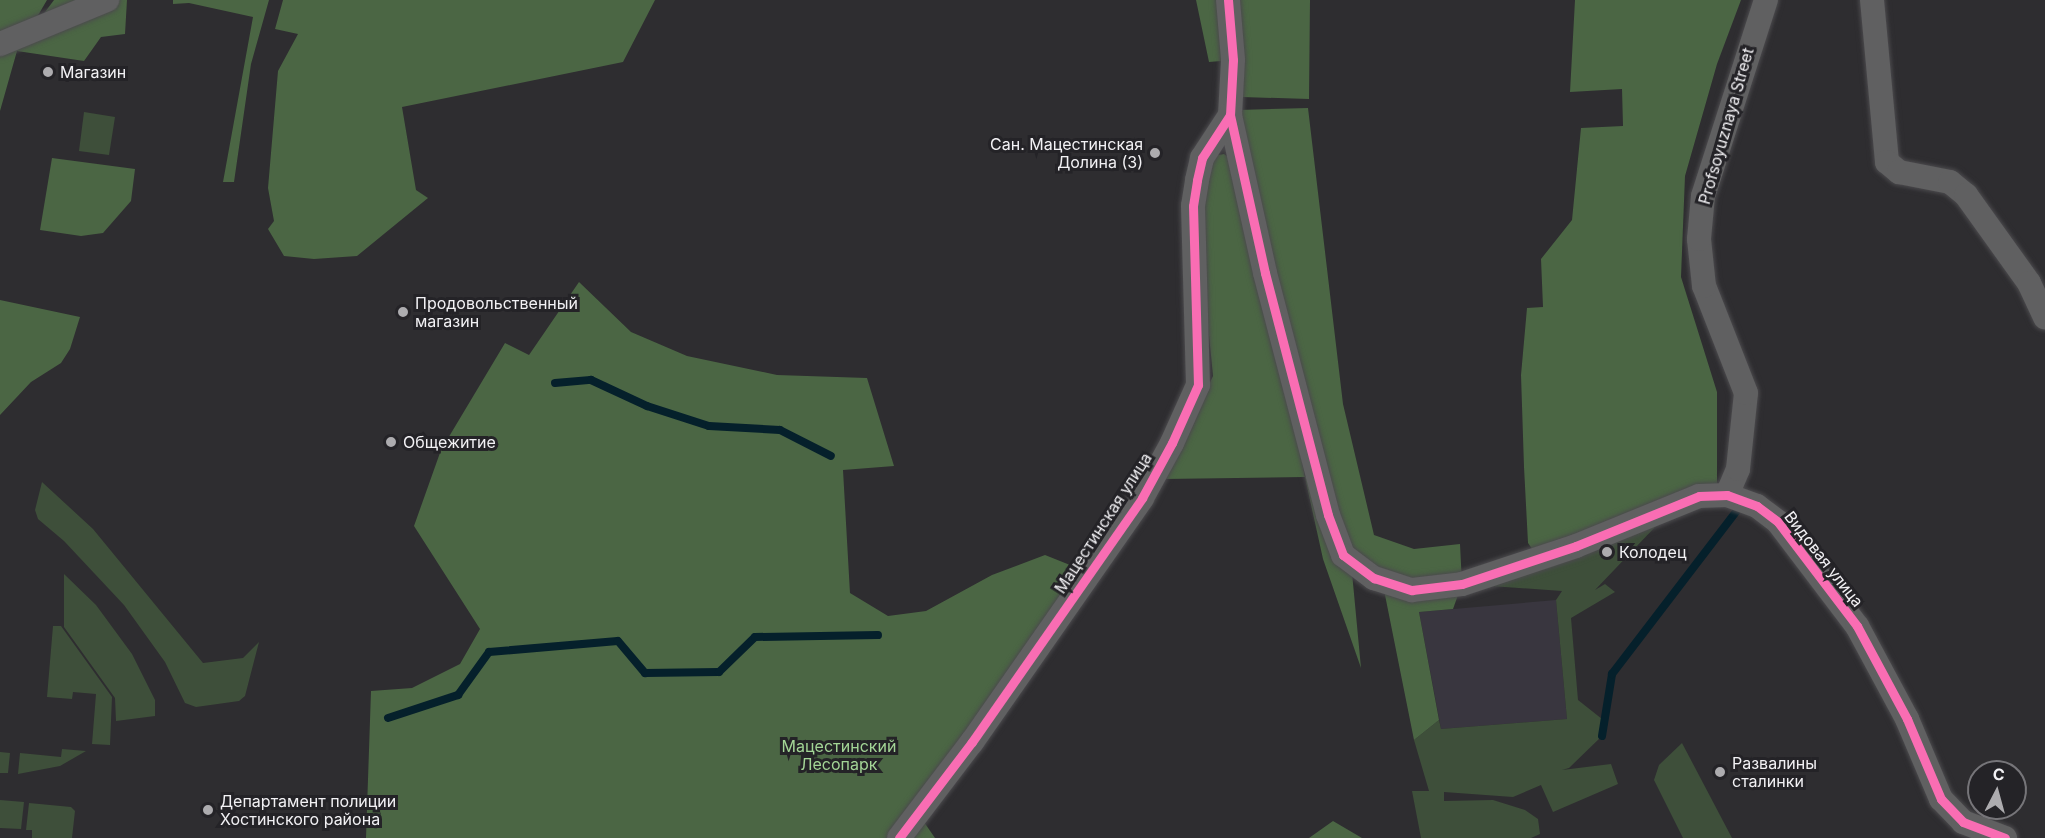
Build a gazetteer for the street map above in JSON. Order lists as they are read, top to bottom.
{
  "streets": {
    "street": ["Profsoyuznaya Street", "Мацестинская улица", "Видовая улица"]
  },
  "crossings": [
    ["Profsoyuznaya Street", "Видовая улица"],
    ["Мацестинская улица", "Видовая улица"]
  ],
  "parks": ["Мацестинский Лесопарк"],
  "places": [
    "Магазин",
    "Сан. Мацестинская Долина (3)",
    "Продовольственный магазин",
    "Общежитие",
    "Колодец",
    "Развалины сталинки",
    "Департамент полиции Хостинского района"
  ],
  "north": "top"
}
